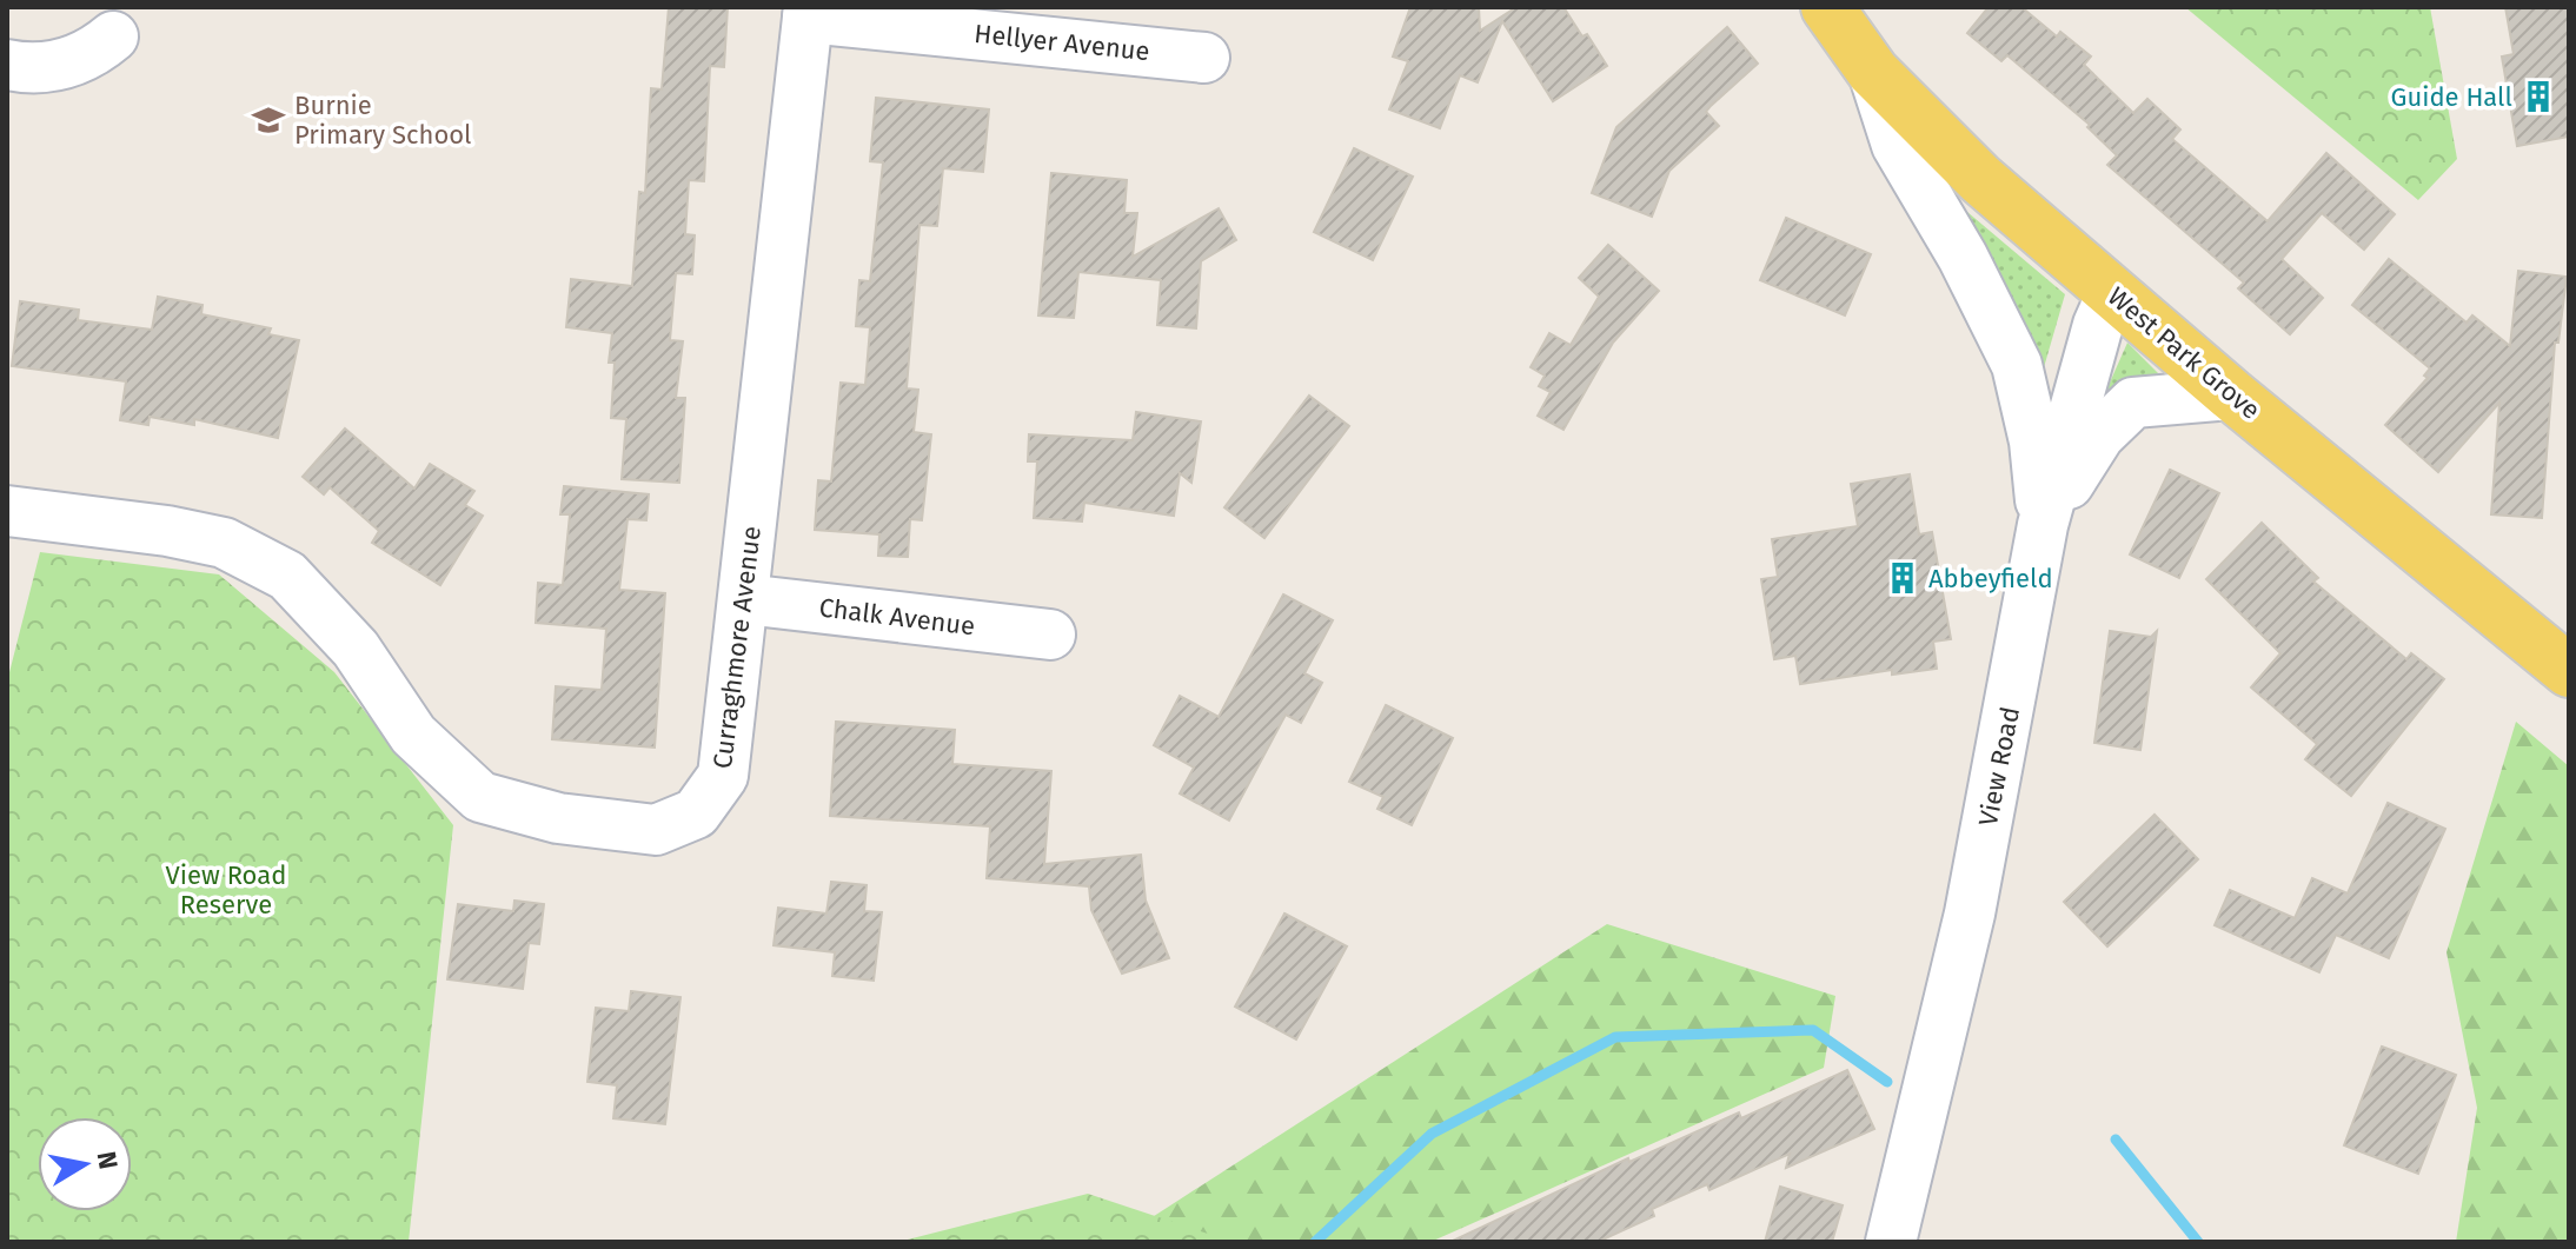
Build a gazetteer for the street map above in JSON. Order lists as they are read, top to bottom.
{
  "streets": {
    "main road": ["West Park Grove"],
    "street": [
      "Hellyer Avenue",
      "Chalk Avenue",
      "Curraghmore Avenue",
      "View Road"
    ]
  },
  "crossings": [
    ["Hellyer Avenue", "Curraghmore Avenue"],
    ["West Park Grove", "View Road"],
    ["Chalk Avenue", "Curraghmore Avenue"]
  ],
  "parks": ["View Road Reserve"],
  "places": {
    "building": ["Guide Hall", "Abbeyfield"],
    "school or university": ["Burnie Primary School"]
  },
  "north": "right"
}
